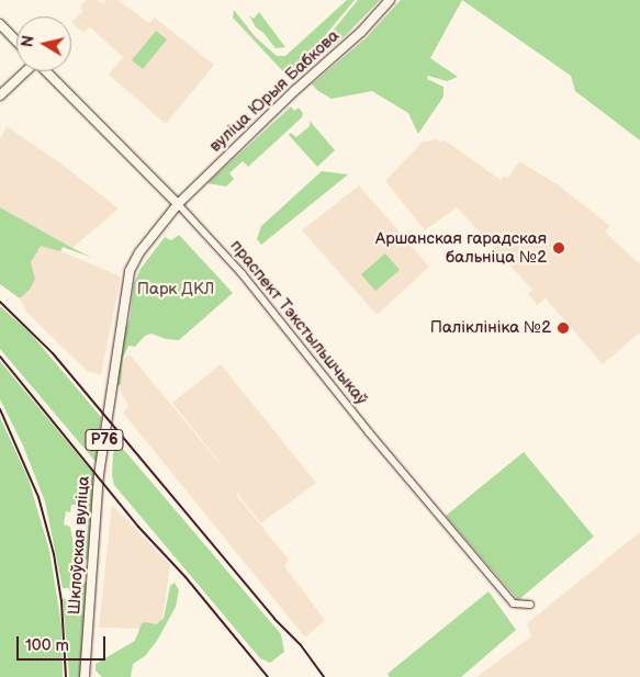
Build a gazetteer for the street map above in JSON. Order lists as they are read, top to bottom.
{
  "streets": {
    "main road": [
      "вуліца Юрыя Бабкова",
      "праспект Тэкстыльшчыкаў",
      "Р76",
      "Шклоўская вуліца"
    ]
  },
  "crossings": [
    ["вуліца Юрыя Бабкова", "праспект Тэкстыльшчыкаў"],
    ["вуліца Юрыя Бабкова", "Шклоўская вуліца"],
    ["праспект Тэкстыльшчыкаў", "Шклоўская вуліца"]
  ],
  "parks": ["Парк ДКЛ"],
  "places": ["Аршанская гарадская бальніца №2", "Паліклініка №2"],
  "scale_bar": "100 m",
  "north": "left"
}
